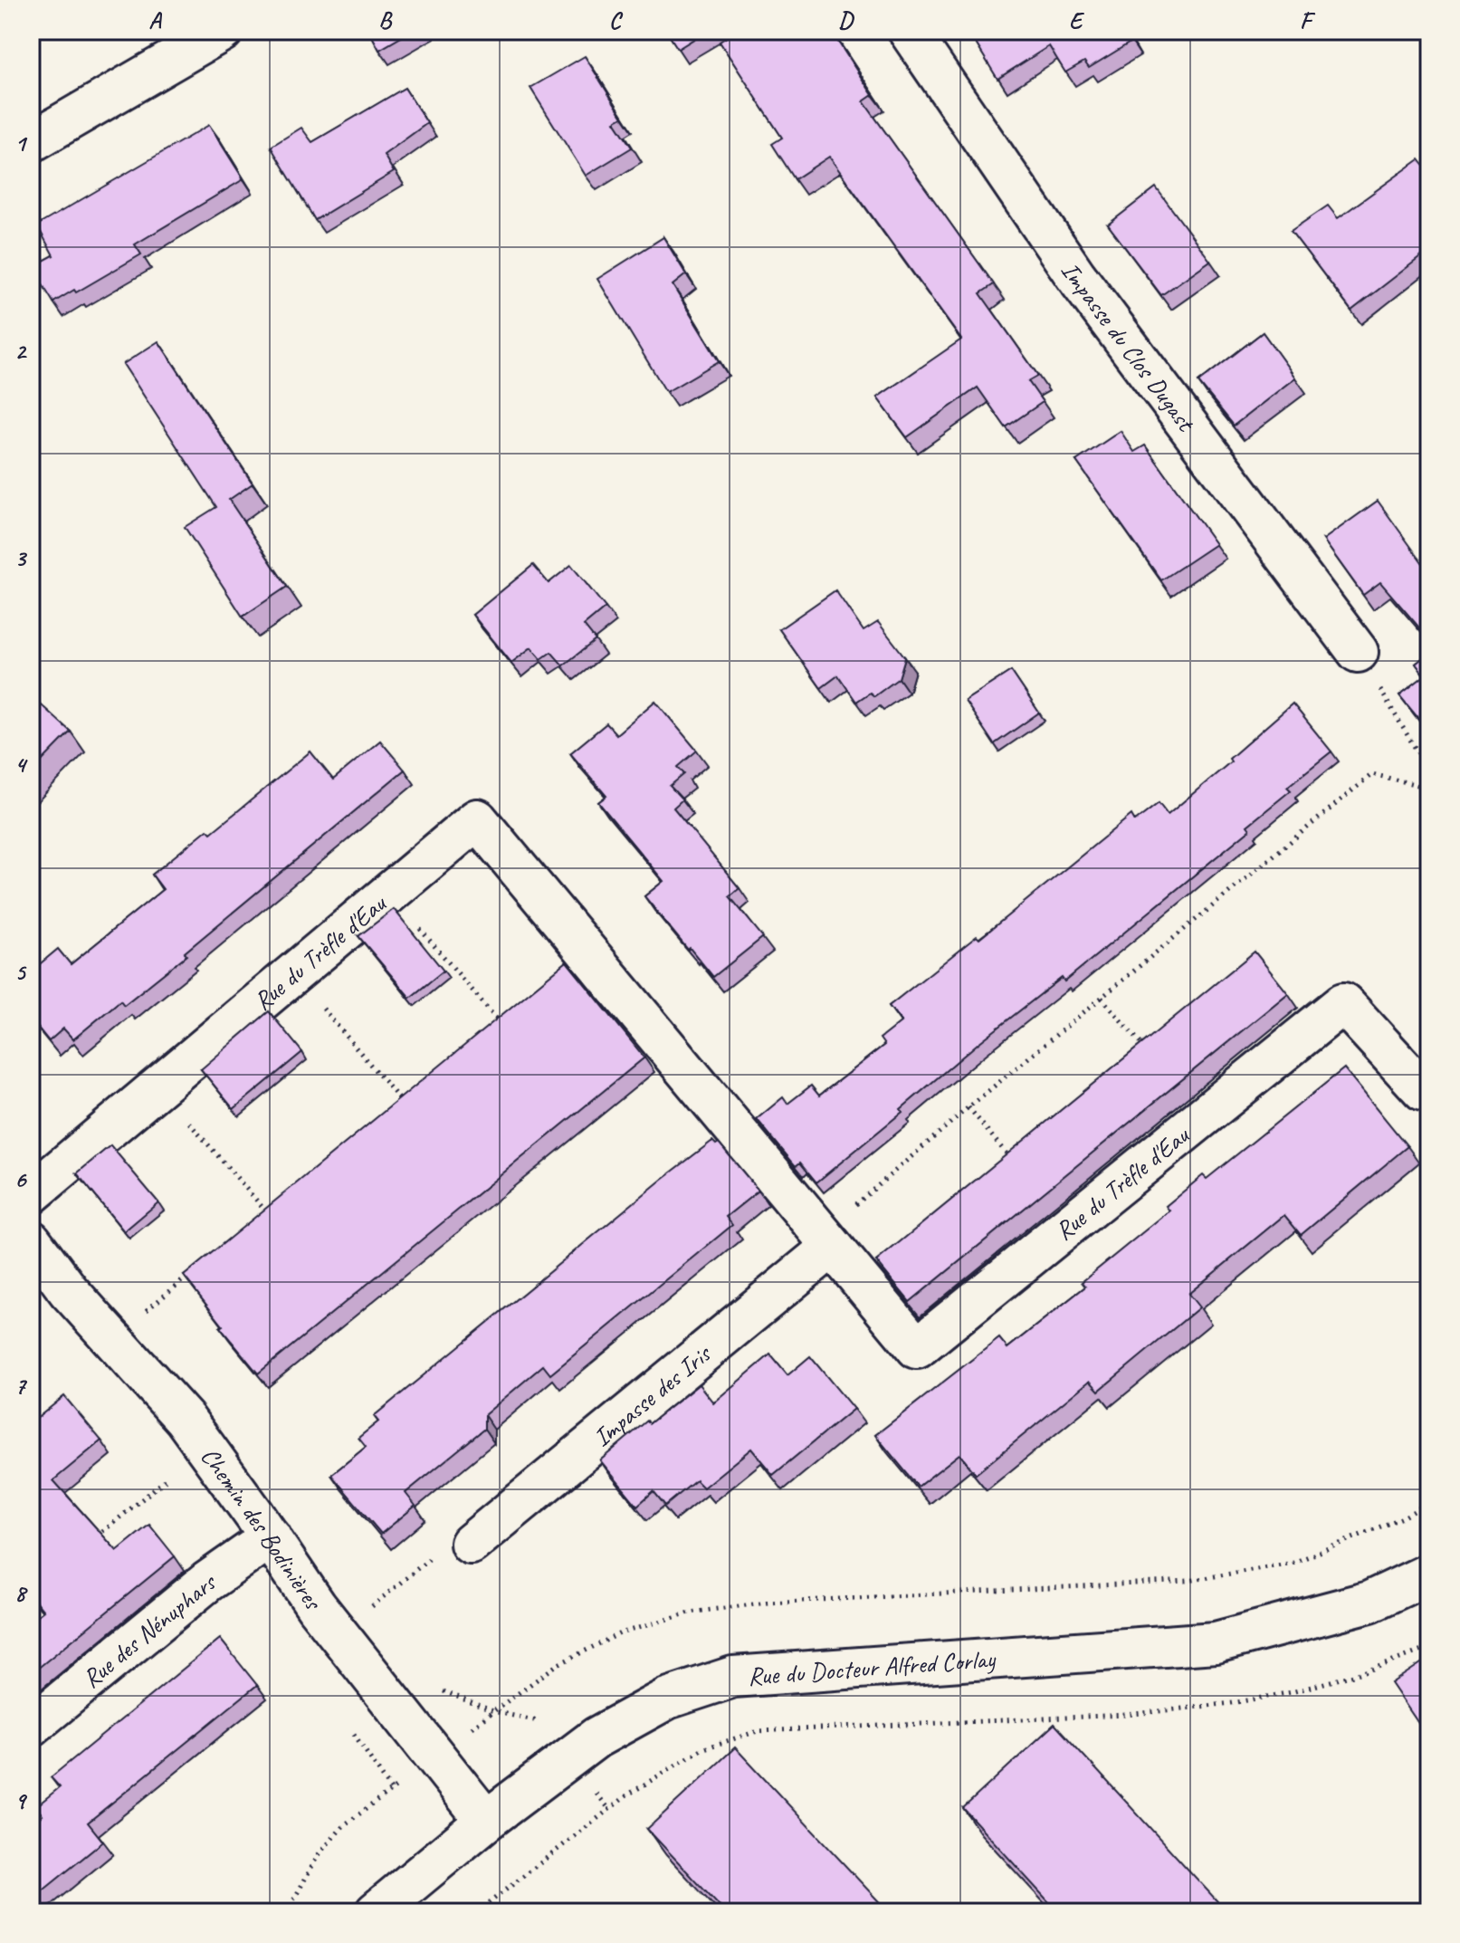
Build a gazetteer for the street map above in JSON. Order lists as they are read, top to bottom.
{
  "streets": {
    "street": [
      "Impasse du Clos Dugast",
      "Rue du Trèfle d'Eau",
      "Impasse des Iris",
      "Chemin des Bodinières",
      "Rue des Nénuphars",
      "Rue du Docteur Alfred Corlay"
    ]
  },
  "crossings": [
    ["Rue du Trèfle d'Eau", "Impasse des Iris"],
    ["Chemin des Bodinières", "Rue des Nénuphars"],
    ["Chemin des Bodinières", "Rue du Docteur Alfred Corlay"]
  ],
  "grid": {
    "columns": [
      "A",
      "B",
      "C",
      "D",
      "E",
      "F"
    ],
    "rows": [
      "1",
      "2",
      "3",
      "4",
      "5",
      "6",
      "7",
      "8",
      "9"
    ]
  }
}
